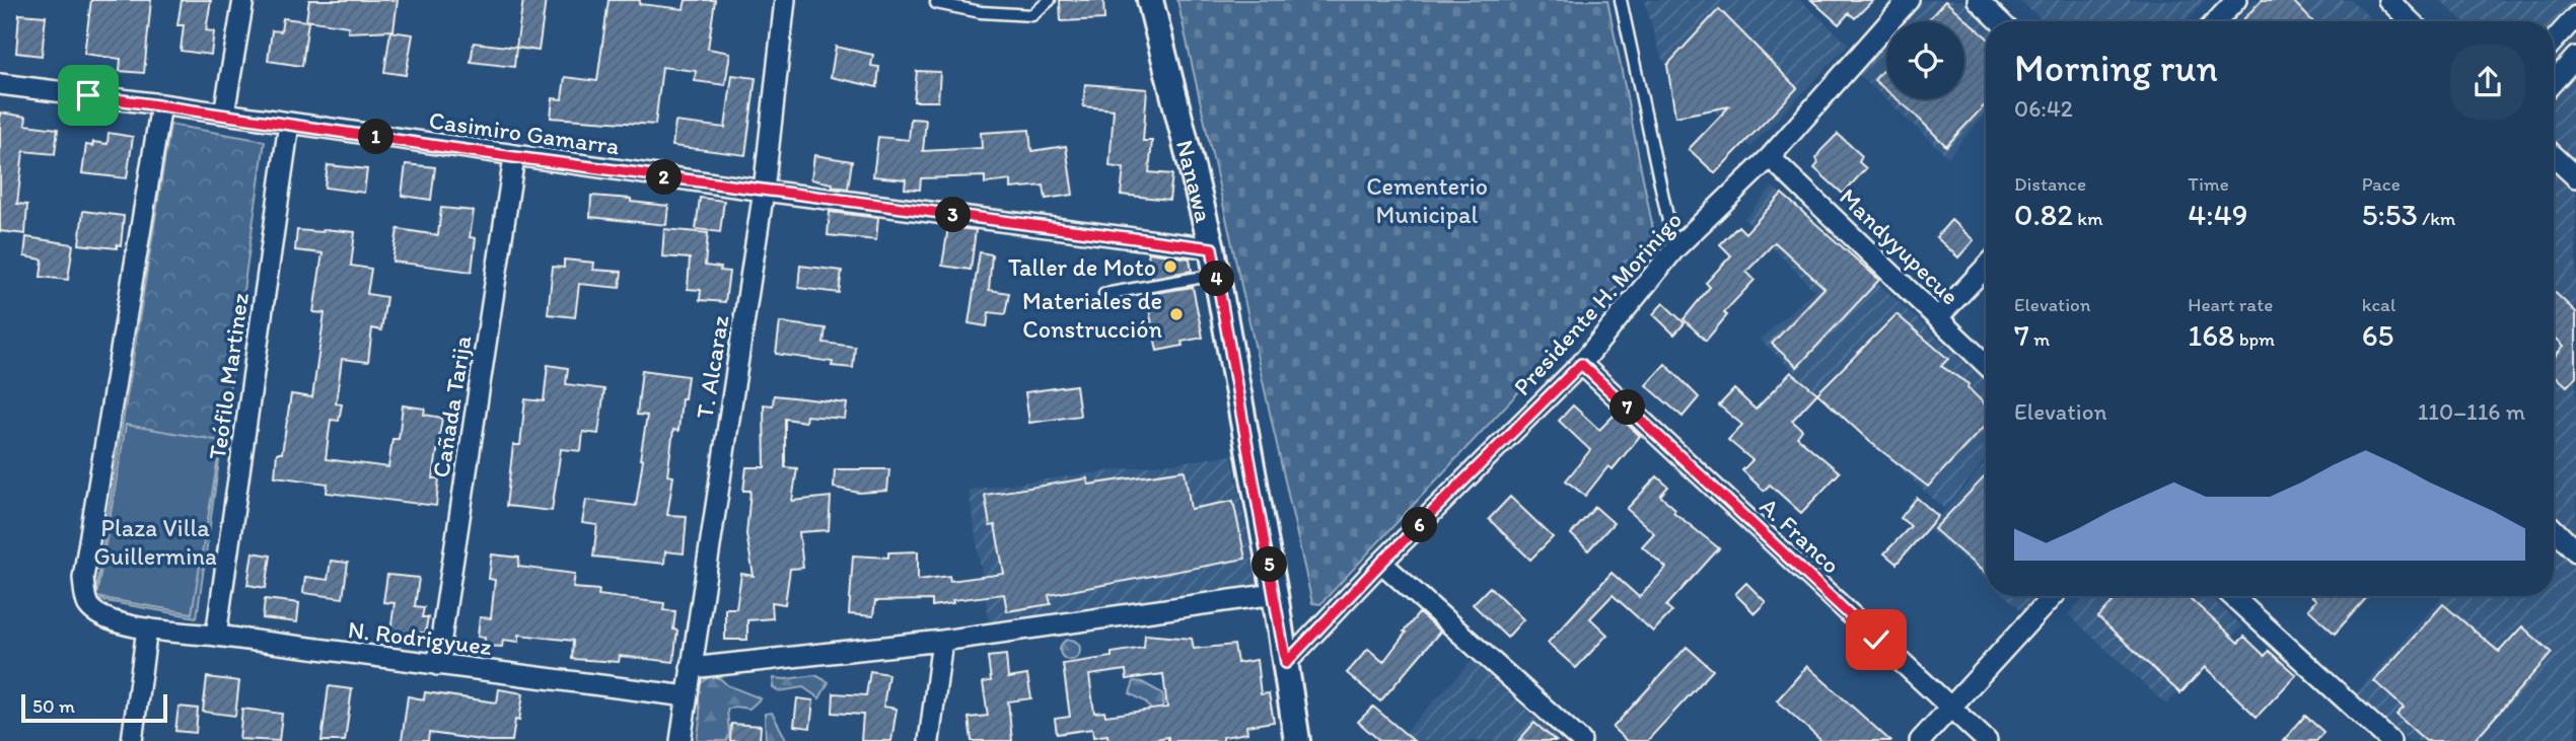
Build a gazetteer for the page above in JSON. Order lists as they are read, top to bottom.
{
  "streets": {
    "street": [
      "Casimiro Gamarra",
      "Nanawa",
      "Mandyyupecue",
      "Presidente H. Morinigo",
      "T. Alcaraz",
      "Teófilo Martinez",
      "Cañada Tarija",
      "A. Franco",
      "N. Rodrigyuez"
    ]
  },
  "crossings": [
    ["Casimiro Gamarra", "Nanawa"],
    ["Casimiro Gamarra", "T. Alcaraz"],
    ["Casimiro Gamarra", "Teófilo Martinez"],
    ["Casimiro Gamarra", "Cañada Tarija"],
    ["Casimiro Gamarra", "N. Rodrigyuez"],
    ["Nanawa", "Presidente H. Morinigo"],
    ["Mandyyupecue", "Presidente H. Morinigo"],
    ["Presidente H. Morinigo", "A. Franco"],
    ["T. Alcaraz", "N. Rodrigyuez"],
    ["Teófilo Martinez", "N. Rodrigyuez"],
    ["Cañada Tarija", "N. Rodrigyuez"]
  ],
  "parks": ["Cementerio Municipal", "Plaza Villa Guillermina"],
  "places": ["Taller de Moto", "Materiales de Construcción"],
  "scale_bar": "50 m",
  "page": {
    "heading": ["Morning run", "06:42"],
    "pins": [
      "1",
      "2",
      "3",
      "4",
      "7",
      "6",
      "5"
    ],
    "stats": [
      ["Distance", "0.82 km"],
      ["Time", "4:49"],
      ["Pace", "5:53 /km"],
      ["Elevation", "7 m"],
      ["Heart rate", "168 bpm"],
      ["kcal", "65"]
    ],
    "chart": ["Elevation", "110–116 m"],
    "scale": "50 m"
  }
}
